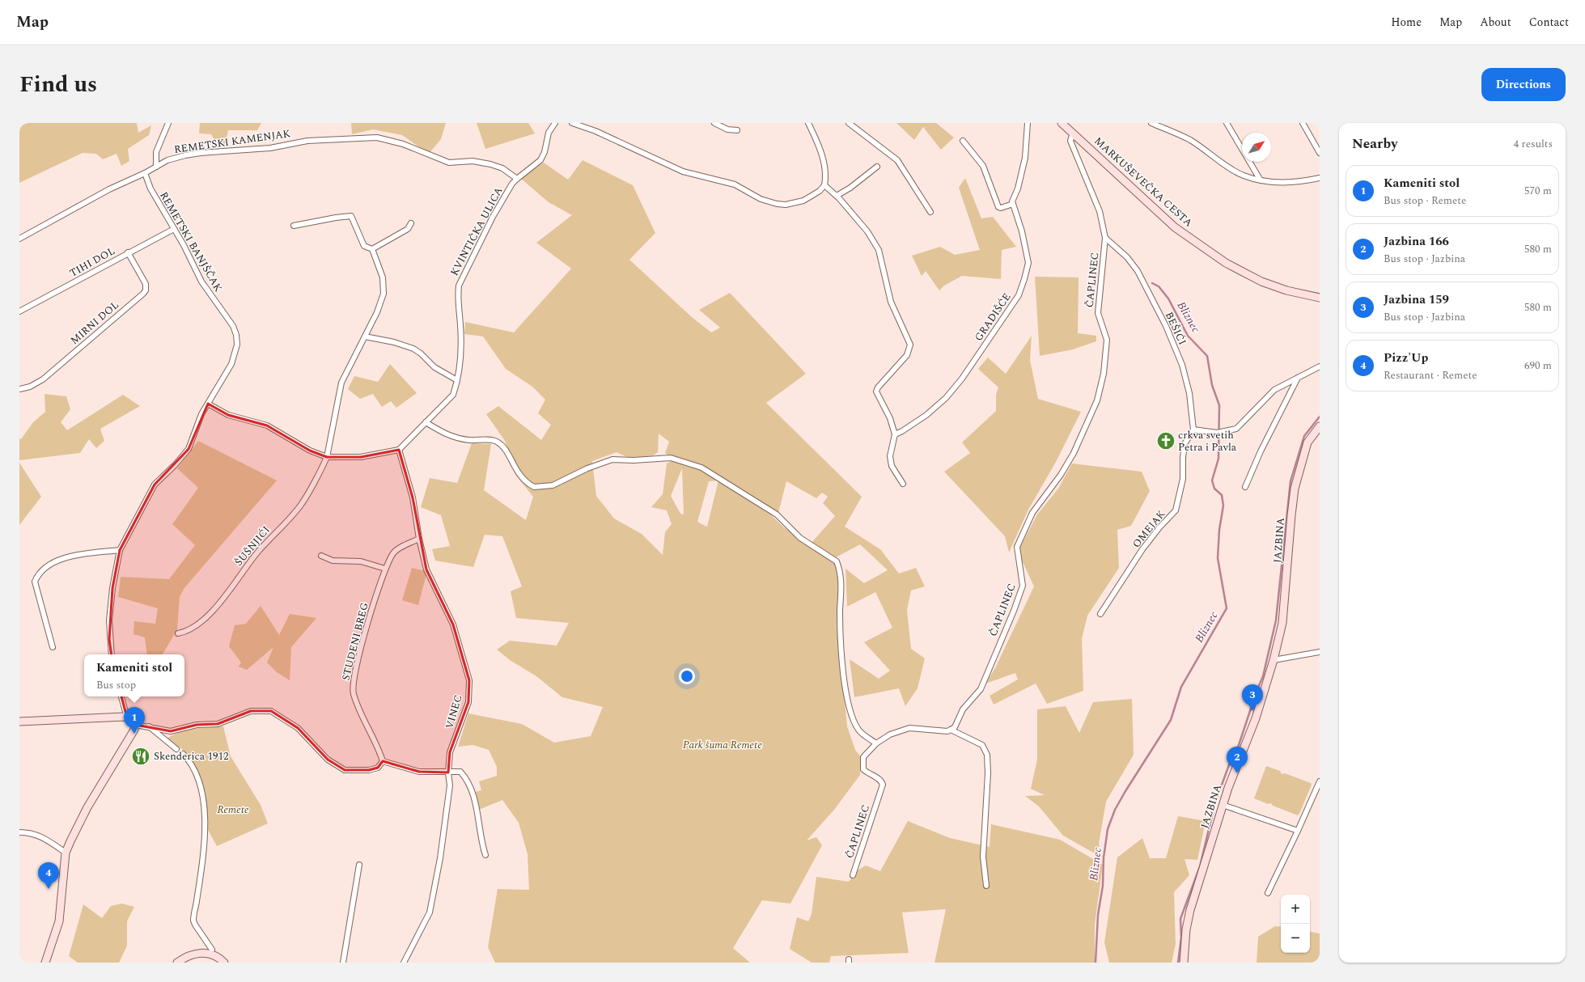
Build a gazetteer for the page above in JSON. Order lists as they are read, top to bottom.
{
  "streets": {
    "main road": ["MARKUŠEVEČKA CESTA", "JAZBINA"],
    "street": [
      "REMETSKI KAMENJAK",
      "KVINTIČKA ULICA",
      "REMETSKI BANJŠČAK",
      "TIHI DOL",
      "ČAPLINEC",
      "GRADIŠĆE",
      "MIRNI DOL",
      "BEŠIĆI",
      "OMEJAK",
      "ŠUŠNJIĆI",
      "STUDENI BREG",
      "VINEC"
    ]
  },
  "crossings": [
    ["REMETSKI KAMENJAK", "KVINTIČKA ULICA"],
    ["REMETSKI KAMENJAK", "REMETSKI BANJŠČAK"],
    ["KVINTIČKA ULICA", "VINEC"],
    ["REMETSKI BANJŠČAK", "TIHI DOL"],
    ["TIHI DOL", "MIRNI DOL"],
    ["ČAPLINEC", "BEŠIĆI"],
    ["BEŠIĆI", "OMEJAK"],
    ["STUDENI BREG", "VINEC"]
  ],
  "water": ["Bliznec"],
  "parks": ["Park šuma Remete", "Remete"],
  "places": {
    "church": ["crkva svetih Petra i Pavla"],
    "restaurant": ["Skenderica 1912"]
  },
  "north": "top right",
  "page": {
    "header": "Map",
    "nav": [
      "Home",
      "Map",
      "About",
      "Contact"
    ],
    "title": "Find us",
    "buttons": "Directions",
    "heading": ["Nearby", "4 results"],
    "list": [
      {
        "mark": "1",
        "name": "Kameniti stol",
        "note": "Bus stop · Remete",
        "value": "570 m"
      },
      {
        "mark": "2",
        "name": "Jazbina 166",
        "note": "Bus stop · Jazbina",
        "value": "580 m"
      },
      {
        "mark": "3",
        "name": "Jazbina 159",
        "note": "Bus stop · Jazbina",
        "value": "580 m"
      },
      {
        "mark": "4",
        "name": "Pizz'Up",
        "note": "Restaurant · Remete",
        "value": "690 m"
      }
    ],
    "popup": ["Kameniti stol", "Bus stop"],
    "pins": [
      "3",
      "1",
      "2",
      "4"
    ],
    "map_buttons": ["+", "−"]
  }
}
